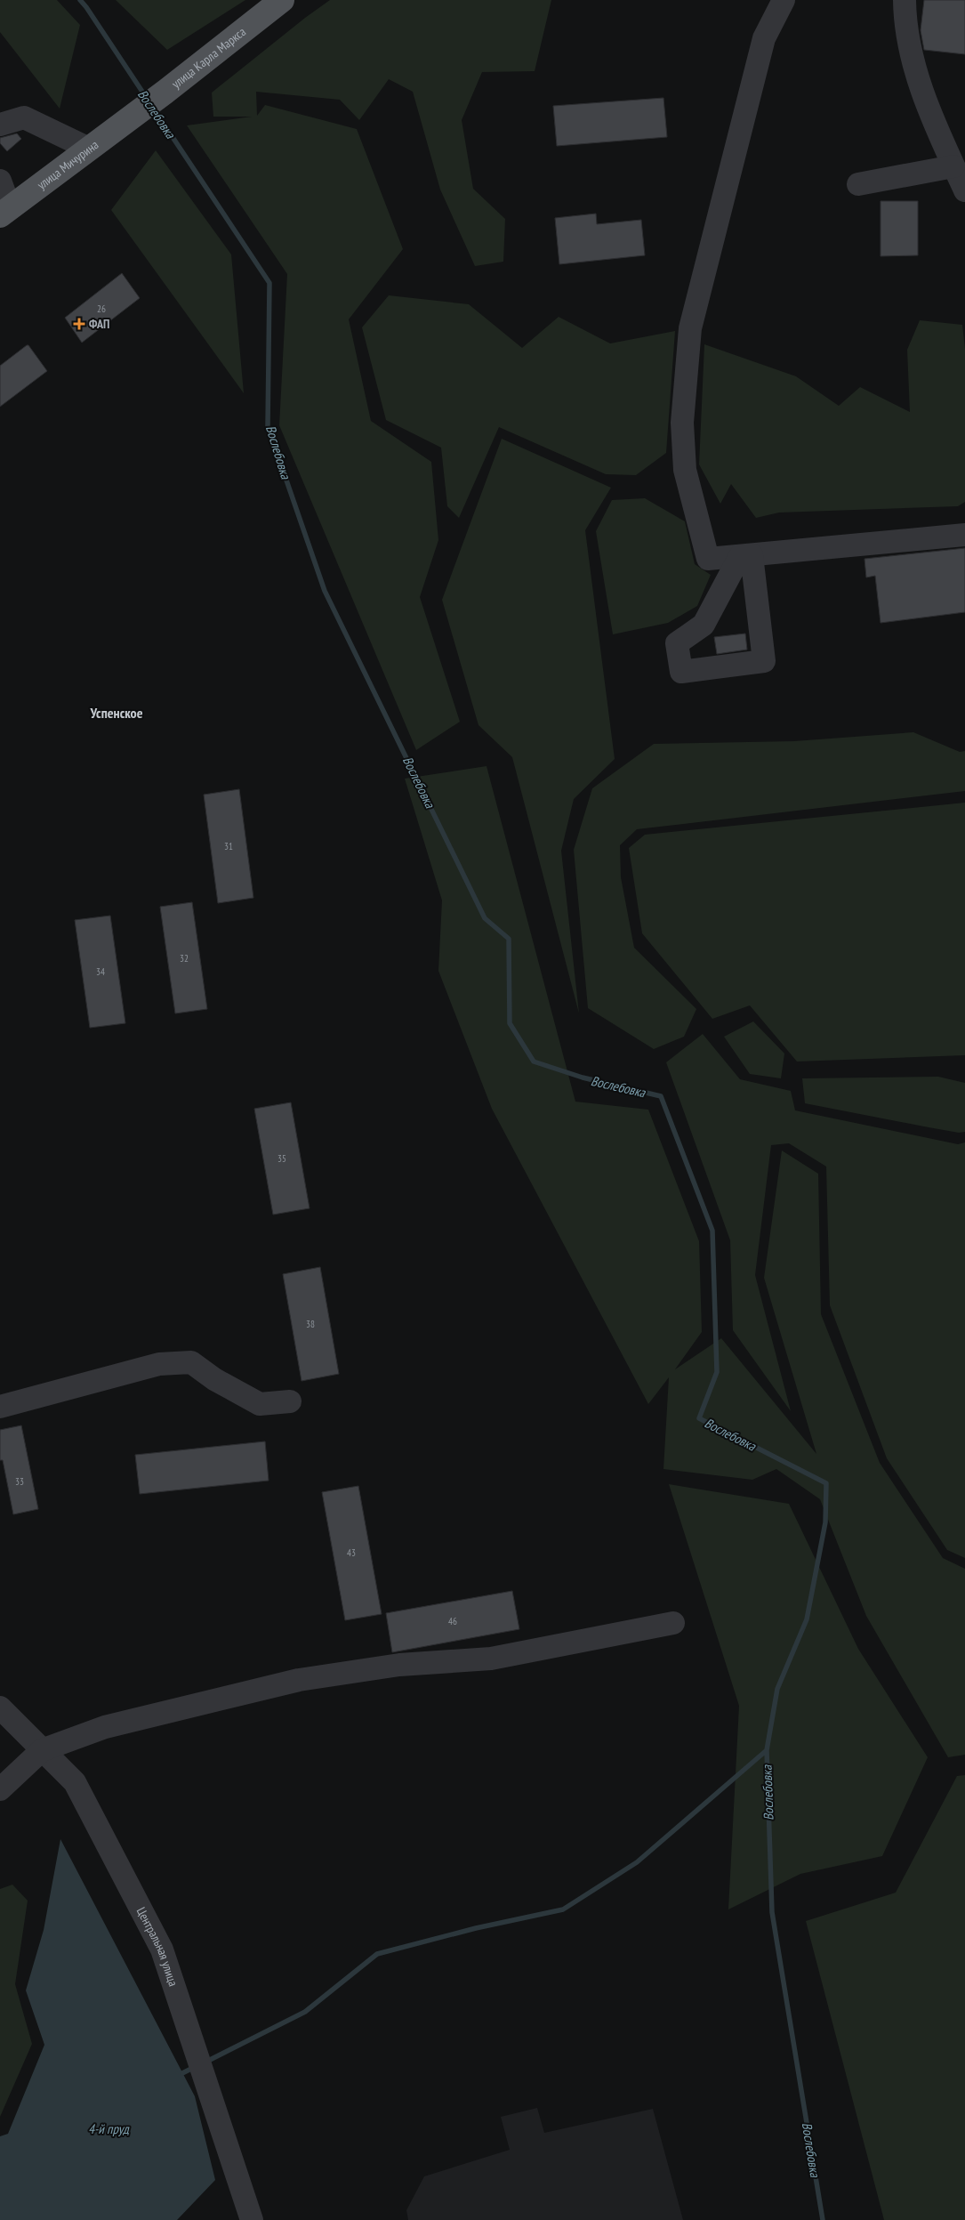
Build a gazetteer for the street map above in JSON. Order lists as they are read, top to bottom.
{
  "streets": {
    "main road": ["улица Карла Маркса", "улица Мичурина"],
    "street": ["Центральная улица"]
  },
  "crossings": [
    ["улица Карла Маркса", "улица Мичурина"]
  ],
  "districts": ["Успенское"],
  "water": ["Вослебовка", "4-й пруд"],
  "places": {
    "health": ["ФАП"]
  },
  "house_numbers": [
    "26",
    "31",
    "32",
    "34",
    "35",
    "38",
    "33",
    "43",
    "46"
  ]
}
